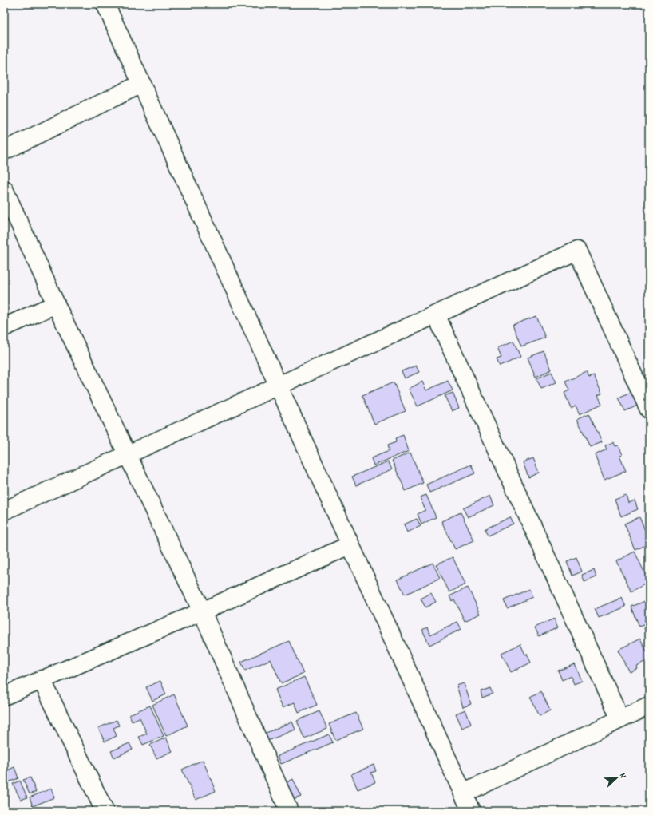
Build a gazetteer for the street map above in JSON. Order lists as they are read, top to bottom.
{
  "north": "right"
}
